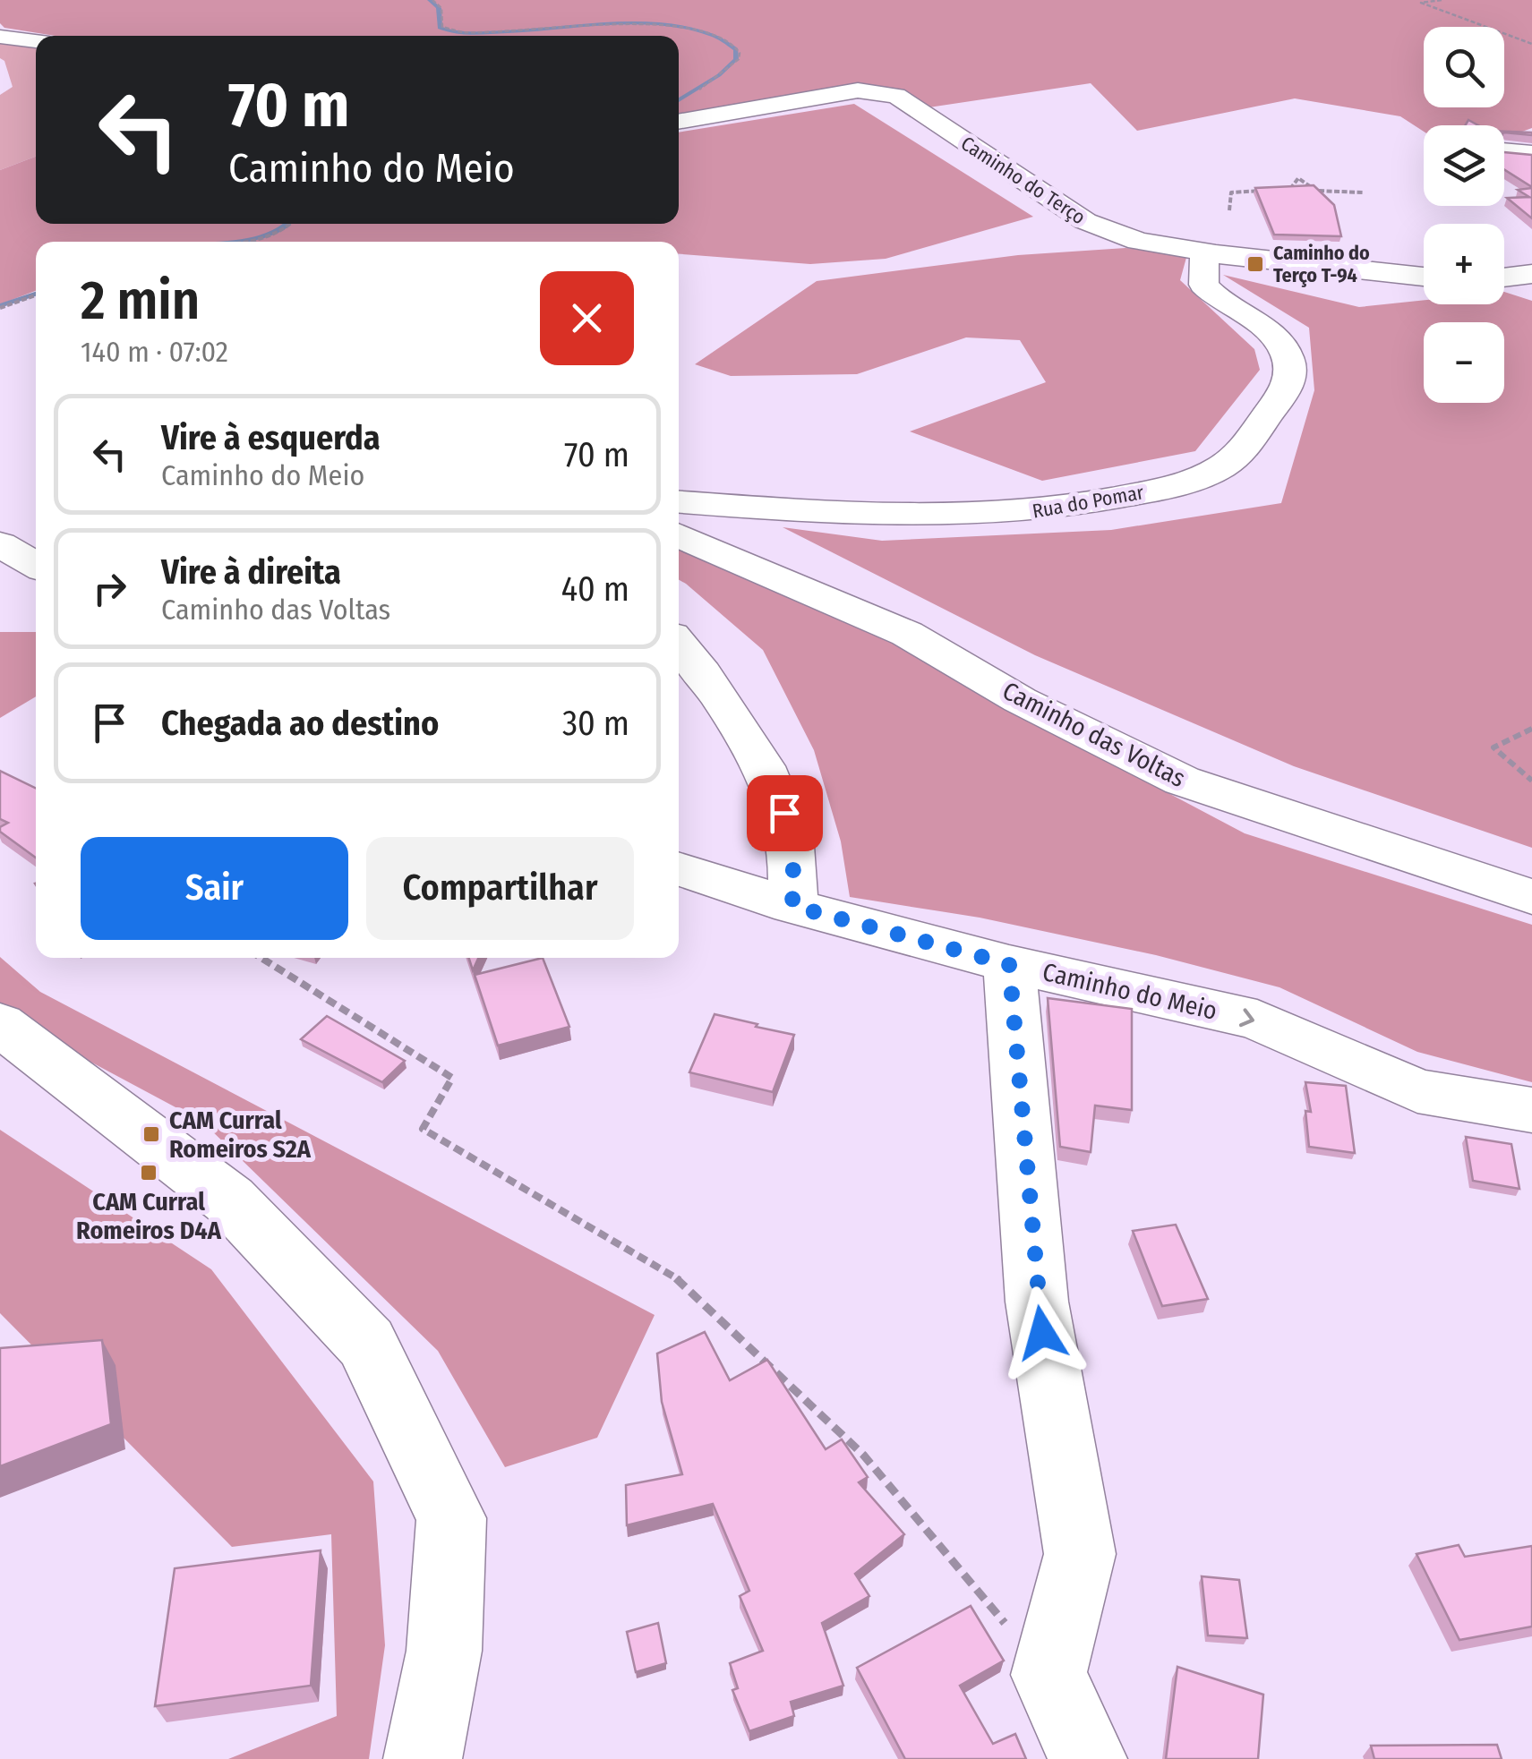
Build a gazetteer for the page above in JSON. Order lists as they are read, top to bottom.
{
  "streets": {
    "street": [
      "Caminho do Terço",
      "Rua do Pomar",
      "Caminho das Voltas",
      "Caminho do Meio"
    ]
  },
  "crossings": [
    ["Caminho do Terço", "Rua do Pomar"]
  ],
  "one_way": ["Caminho do Meio"],
  "places": {
    "transit": ["Caminho do Terço T-94", "CAM Curral Romeiros S2A", "CAM Curral Romeiros D4A"]
  },
  "page": {
    "map_buttons": ["+", "−"],
    "turn": ["70 m", "Caminho do Meio"],
    "heading": ["2 min", "140 m · 07:02"],
    "list": [
      {
        "name": "Vire à esquerda",
        "note": "Caminho do Meio",
        "value": "70 m"
      },
      {
        "name": "Vire à direita",
        "note": "Caminho das Voltas",
        "value": "40 m"
      },
      {
        "name": "Chegada ao destino",
        "value": "30 m"
      }
    ],
    "buttons": ["Sair", "Compartilhar"]
  }
}
